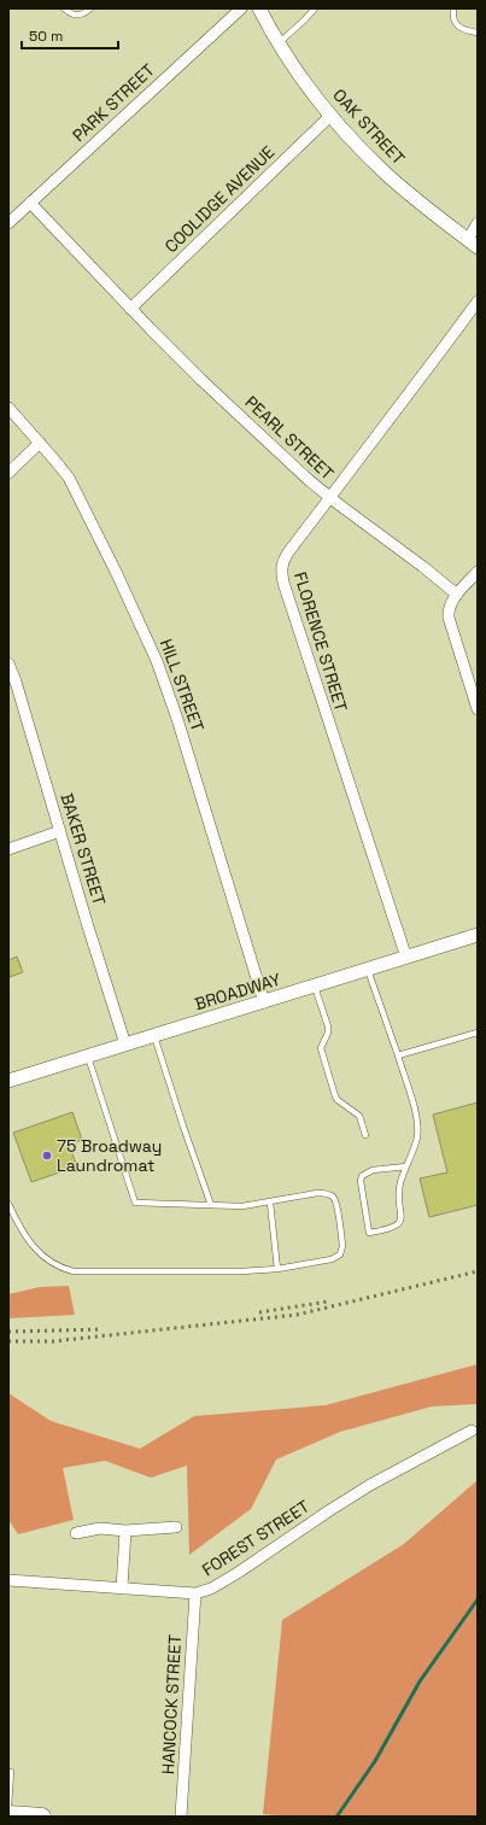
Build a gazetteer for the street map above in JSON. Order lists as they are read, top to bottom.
{
  "streets": {
    "street": [
      "PARK STREET",
      "OAK STREET",
      "COOLIDGE AVENUE",
      "PEARL STREET",
      "FLORENCE STREET",
      "HILL STREET",
      "BAKER STREET",
      "BROADWAY",
      "FOREST STREET",
      "HANCOCK STREET"
    ]
  },
  "crossings": [
    ["PARK STREET", "PEARL STREET"],
    ["OAK STREET", "COOLIDGE AVENUE"],
    ["COOLIDGE AVENUE", "PEARL STREET"],
    ["PEARL STREET", "FLORENCE STREET"],
    ["FLORENCE STREET", "BROADWAY"],
    ["HILL STREET", "BROADWAY"],
    ["BAKER STREET", "BROADWAY"],
    ["FOREST STREET", "HANCOCK STREET"]
  ],
  "places": ["75 Broadway Laundromat"],
  "scale_bar": "50 m"
}
